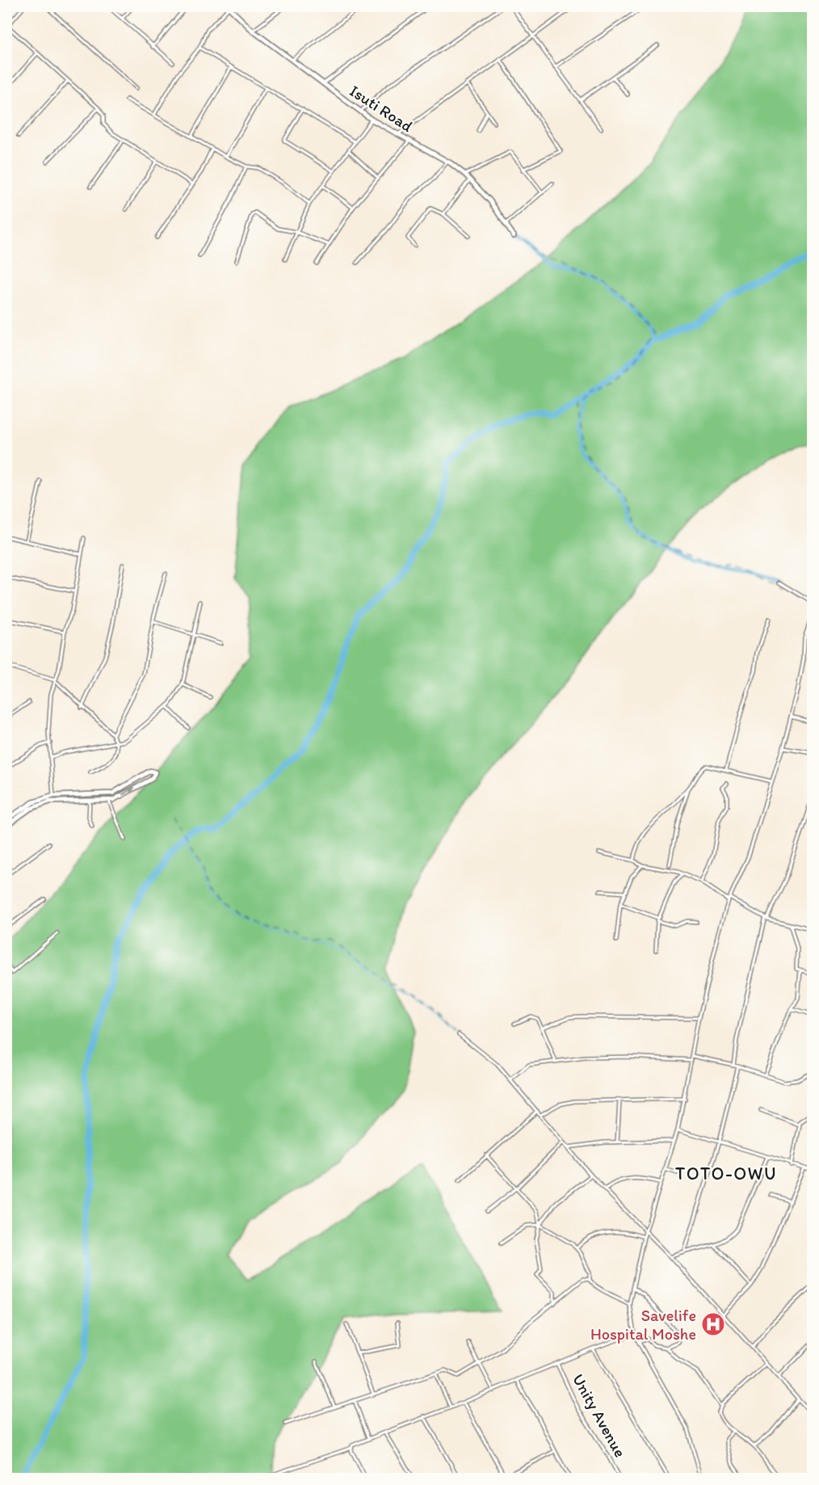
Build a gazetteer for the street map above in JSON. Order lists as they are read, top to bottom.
{
  "streets": {
    "street": ["Isuti Road", "Unity Avenue"]
  },
  "districts": ["TOTO-OWU"],
  "places": {
    "hospital": ["Savelife Hospital Moshe"]
  }
}
